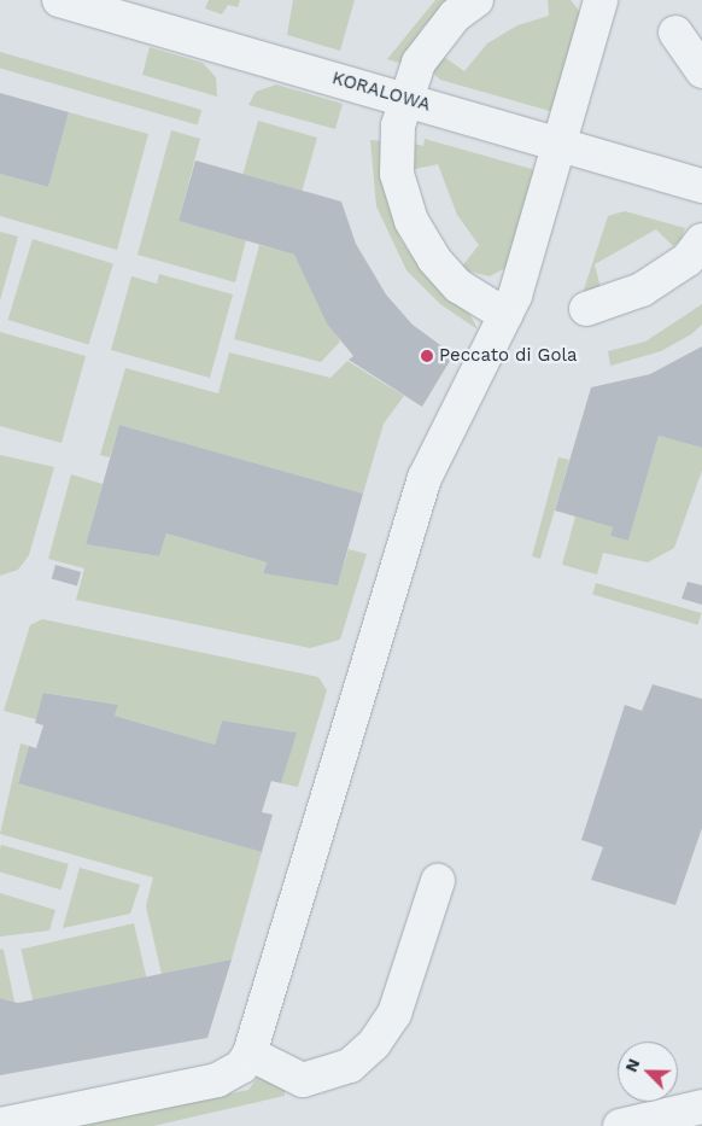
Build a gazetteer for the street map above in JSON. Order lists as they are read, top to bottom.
{
  "streets": {
    "street": ["KORALOWA"]
  },
  "places": ["Peccato di Gola"],
  "north": "top left"
}
